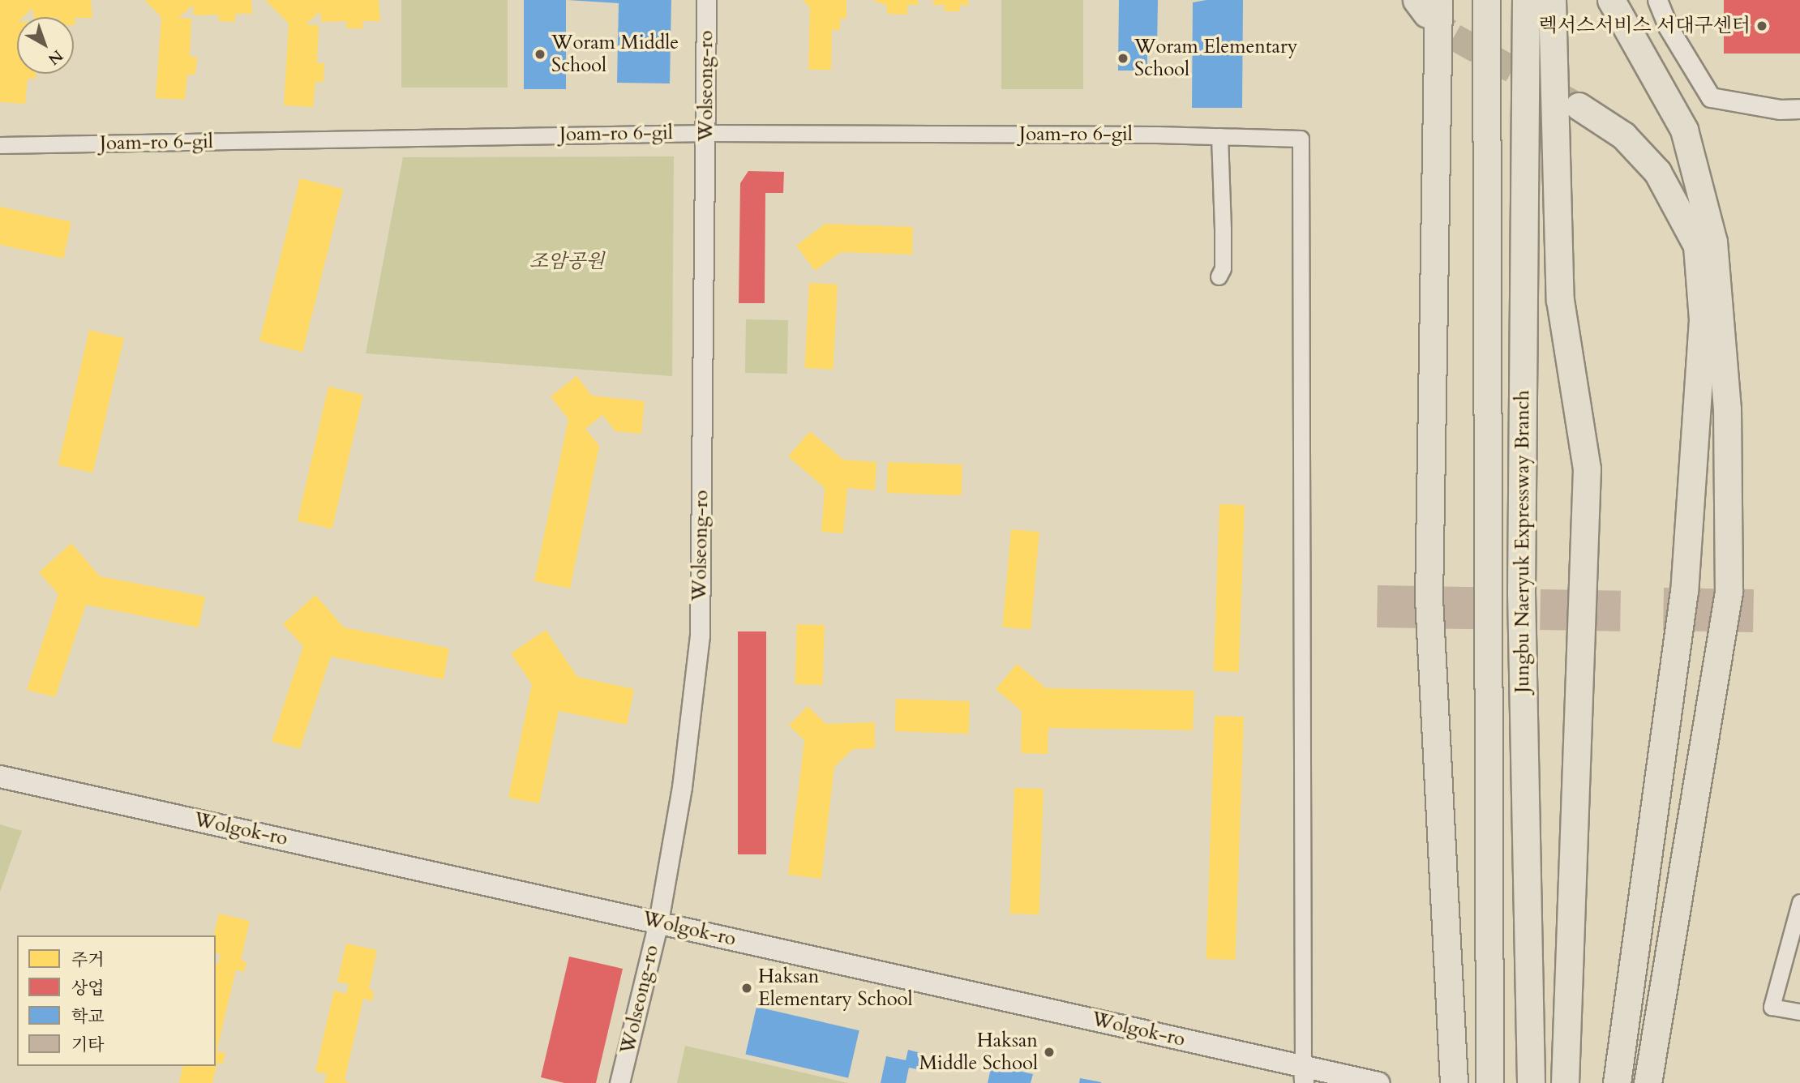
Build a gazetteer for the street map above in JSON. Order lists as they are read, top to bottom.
{
  "streets": {
    "highway": ["Jungbu Naeryuk Expressway Branch"],
    "main road": ["Wolgok-ro"],
    "street": ["Wolseong-ro", "Joam-ro 6-gil"]
  },
  "crossings": [
    ["Wolseong-ro", "Joam-ro 6-gil"],
    ["Wolseong-ro", "Wolgok-ro"],
    ["Joam-ro 6-gil", "Wolgok-ro"]
  ],
  "parks": ["조암공원"],
  "places": [
    "렉서스서비스 서대구센터",
    "Woram Middle School",
    "Woram Elementary School",
    "Haksan Elementary School",
    "Haksan Middle School"
  ],
  "legend": [
    "주거",
    "상업",
    "학교",
    "기타"
  ],
  "north": "bottom right"
}
